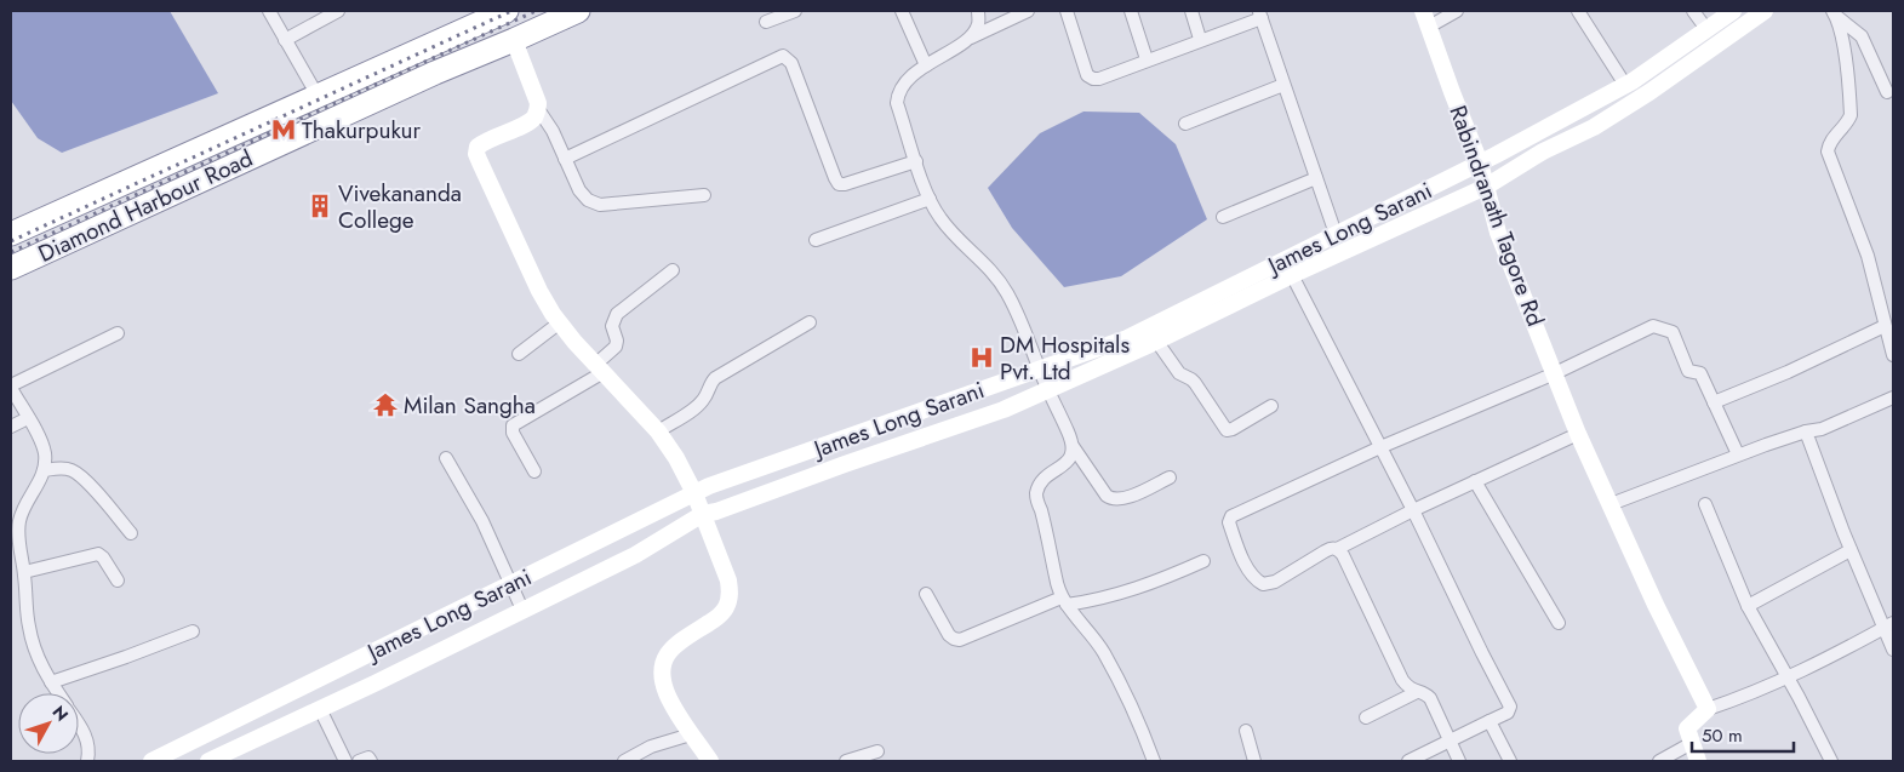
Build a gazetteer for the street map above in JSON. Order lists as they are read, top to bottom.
{
  "streets": {
    "highway": ["Diamond Harbour Road"],
    "main road": ["Rabindranath Tagore Rd", "James Long Sarani"]
  },
  "crossings": [
    ["Rabindranath Tagore Rd", "James Long Sarani"]
  ],
  "places": {
    "metro station": ["Thakurpukur"],
    "building": ["Vivekananda College"],
    "hospital": ["DM Hospitals Pvt. Ltd"],
    "temple": ["Milan Sangha"]
  },
  "scale_bar": "50 m",
  "north": "top right"
}
